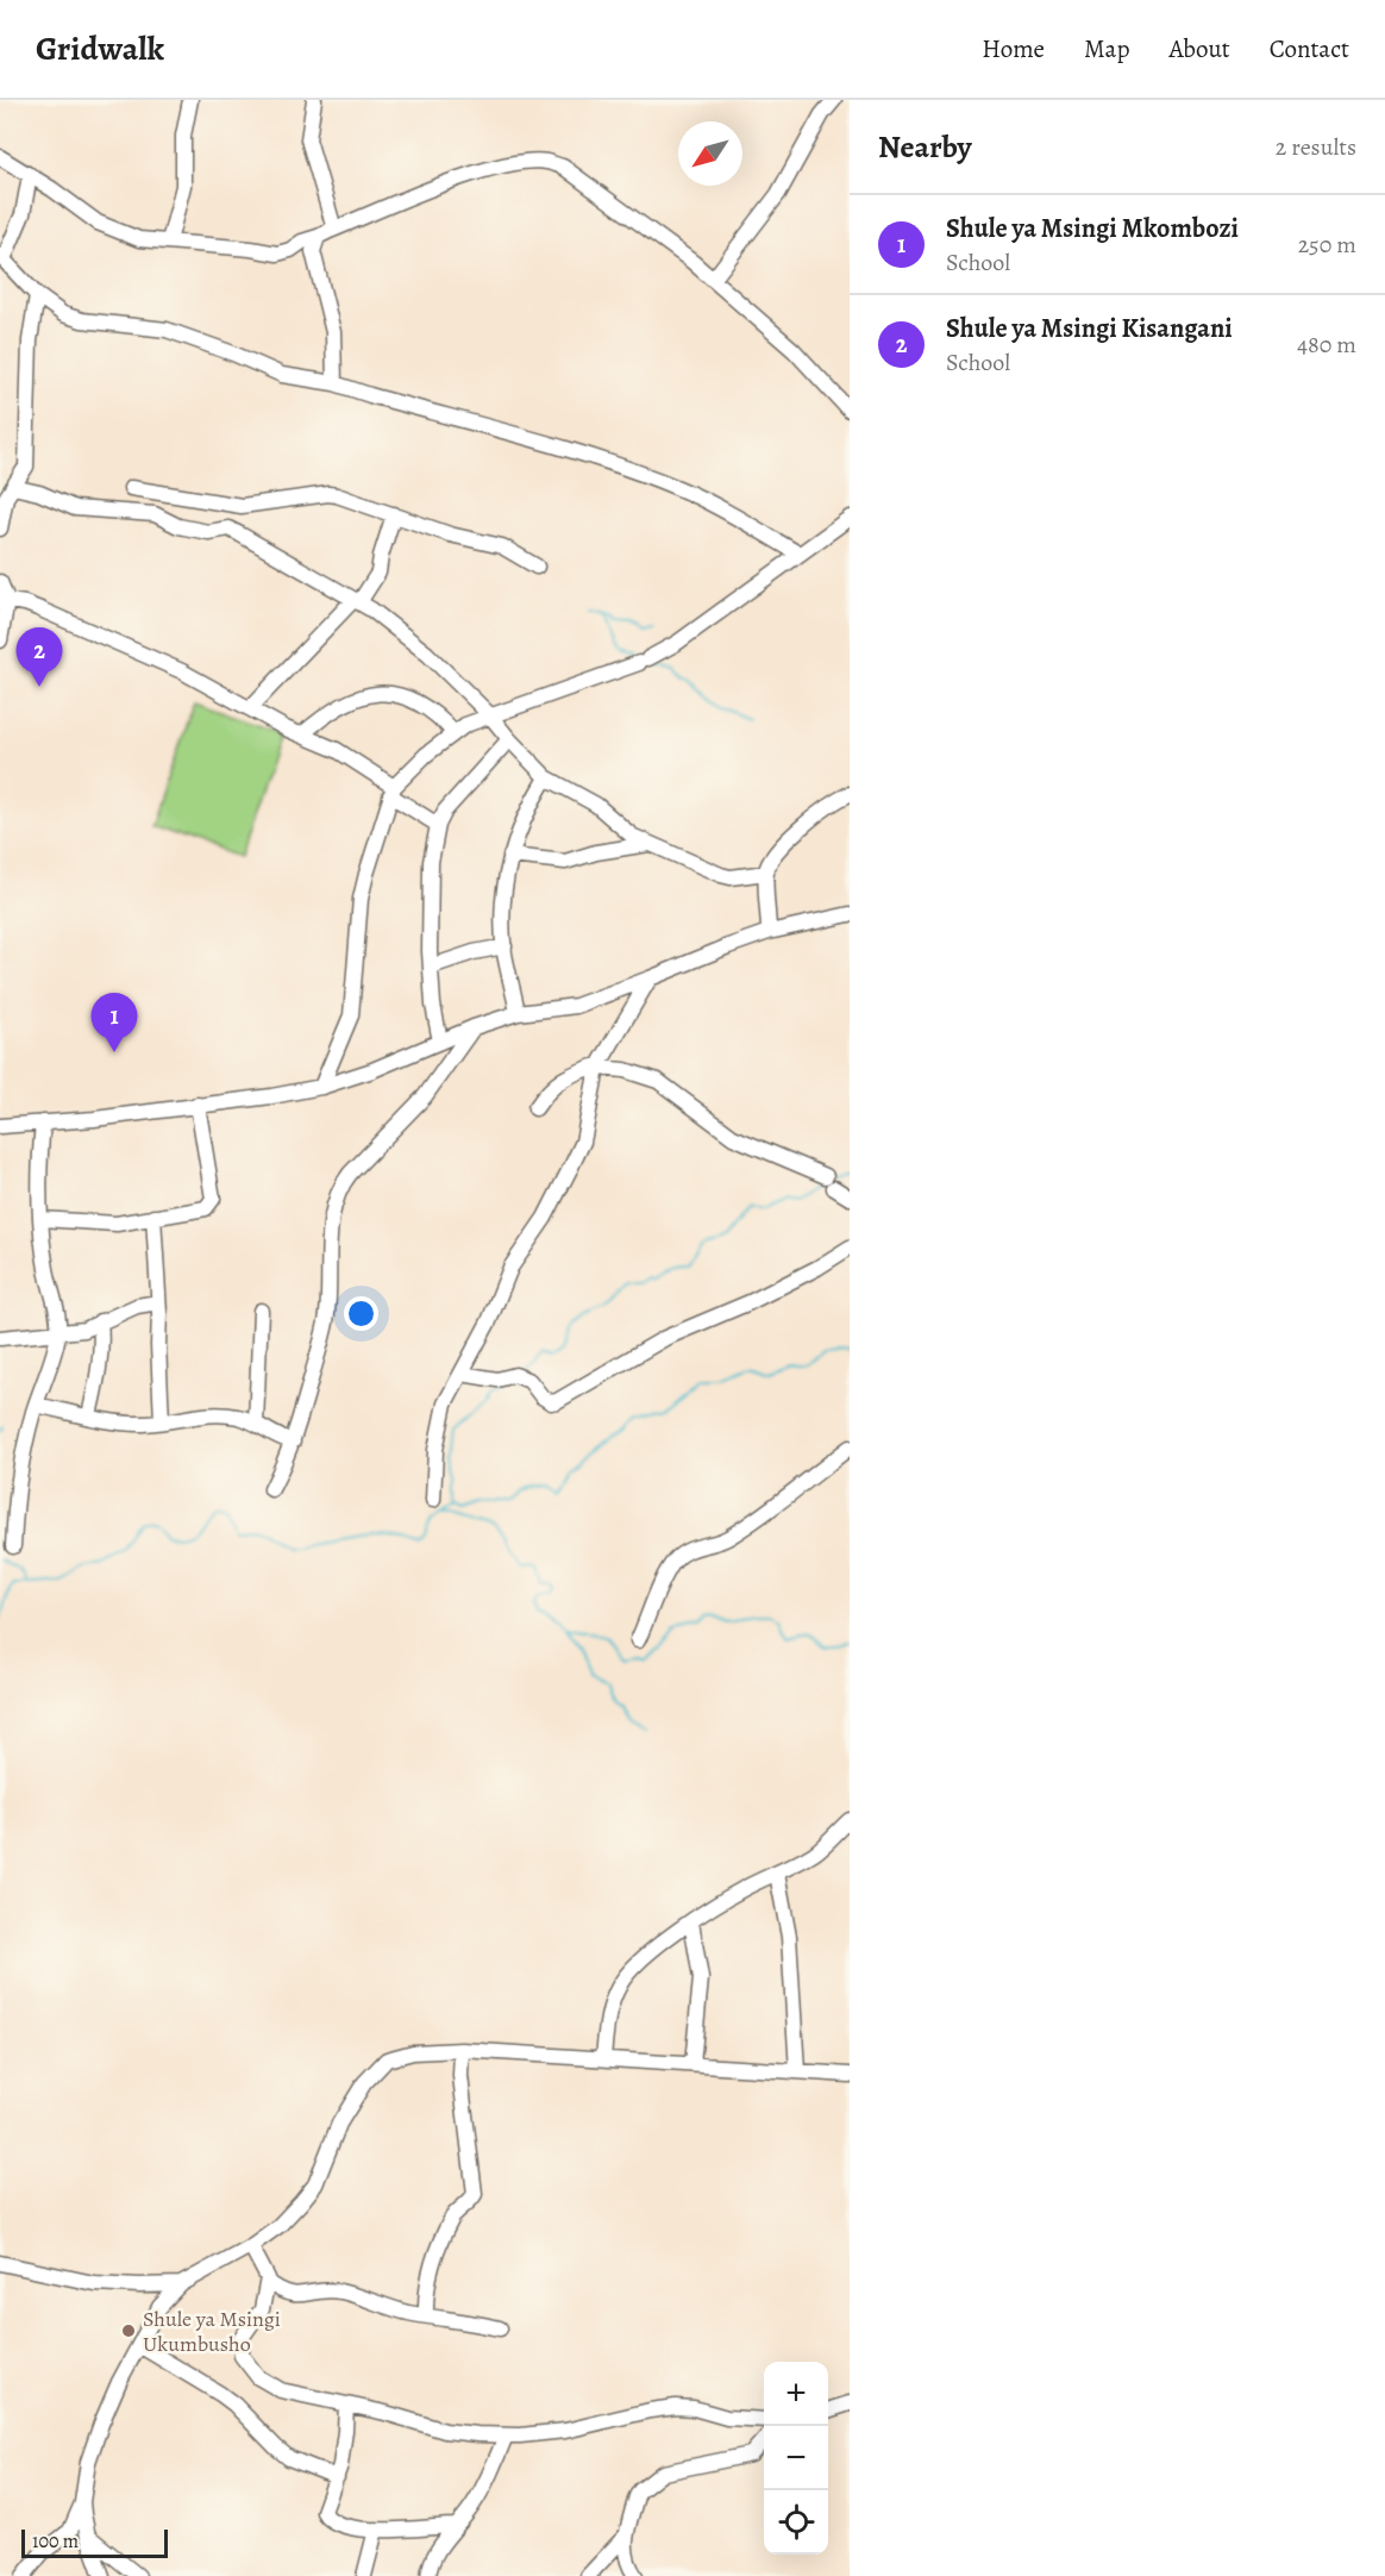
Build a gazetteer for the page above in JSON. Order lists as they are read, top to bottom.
{
  "places": ["Shule ya Msingi Ukumbusho"],
  "scale_bar": "100 m",
  "north": "bottom left",
  "page": {
    "header": "Gridwalk",
    "nav": [
      "Home",
      "Map",
      "About",
      "Contact"
    ],
    "heading": ["Nearby", "2 results"],
    "list": [
      {
        "mark": "1",
        "name": "Shule ya Msingi Mkombozi",
        "note": "School",
        "value": "250 m"
      },
      {
        "mark": "2",
        "name": "Shule ya Msingi Kisangani",
        "note": "School",
        "value": "480 m"
      }
    ],
    "pins": ["2", "1"],
    "map_buttons": ["+", "−"],
    "scale": "100 m"
  }
}
